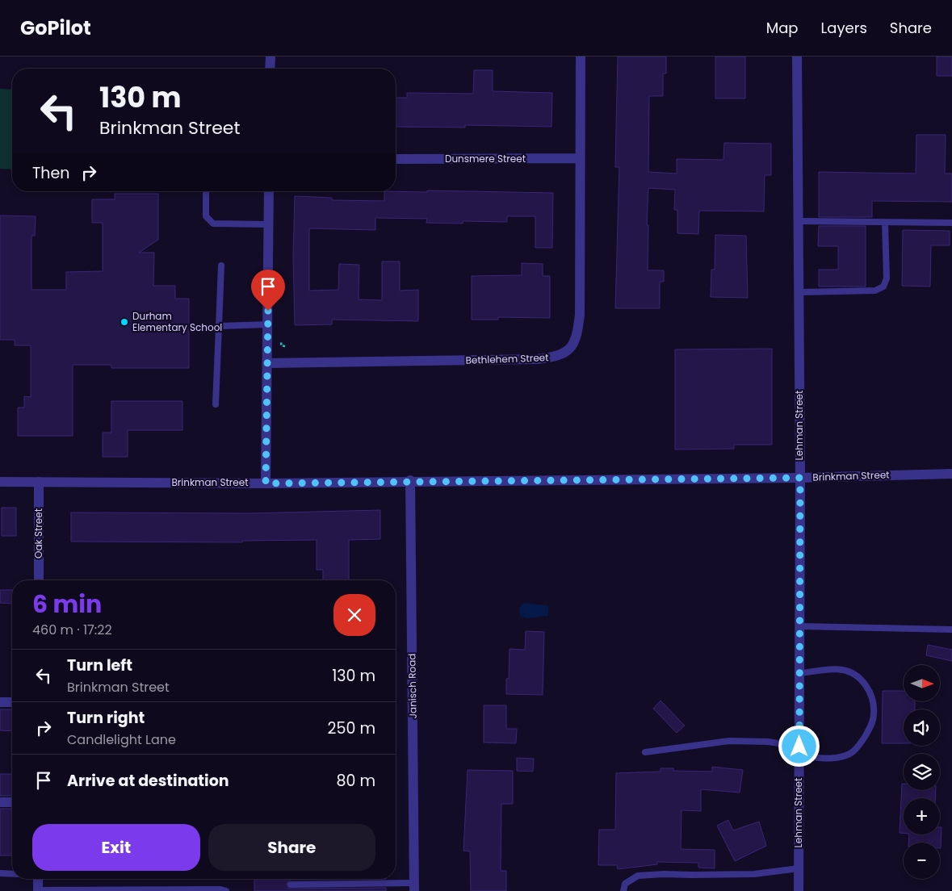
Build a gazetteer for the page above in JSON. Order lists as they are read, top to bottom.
{
  "streets": {
    "street": [
      "Dunsmere Street",
      "Bethlehem Street",
      "Lehman Street",
      "Brinkman Street",
      "Oak Street",
      "Janisch Road"
    ]
  },
  "crossings": [
    ["Dunsmere Street", "Bethlehem Street"],
    ["Lehman Street", "Brinkman Street"],
    ["Brinkman Street", "Oak Street"],
    ["Brinkman Street", "Janisch Road"]
  ],
  "places": ["Durham Elementary School"],
  "north": "right",
  "page": {
    "header": "GoPilot",
    "nav": ["Map", "Layers", "Share"],
    "turn": ["130 m", "Brinkman Street"],
    "then": "Then",
    "heading": ["6 min", "460 m · 17:22"],
    "list": [
      {
        "name": "Turn left",
        "note": "Brinkman Street",
        "value": "130 m"
      },
      {
        "name": "Turn right",
        "note": "Candlelight Lane",
        "value": "250 m"
      },
      {
        "name": "Arrive at destination",
        "value": "80 m"
      }
    ],
    "map_buttons": ["+", "−"],
    "buttons": ["Exit", "Share"]
  }
}
